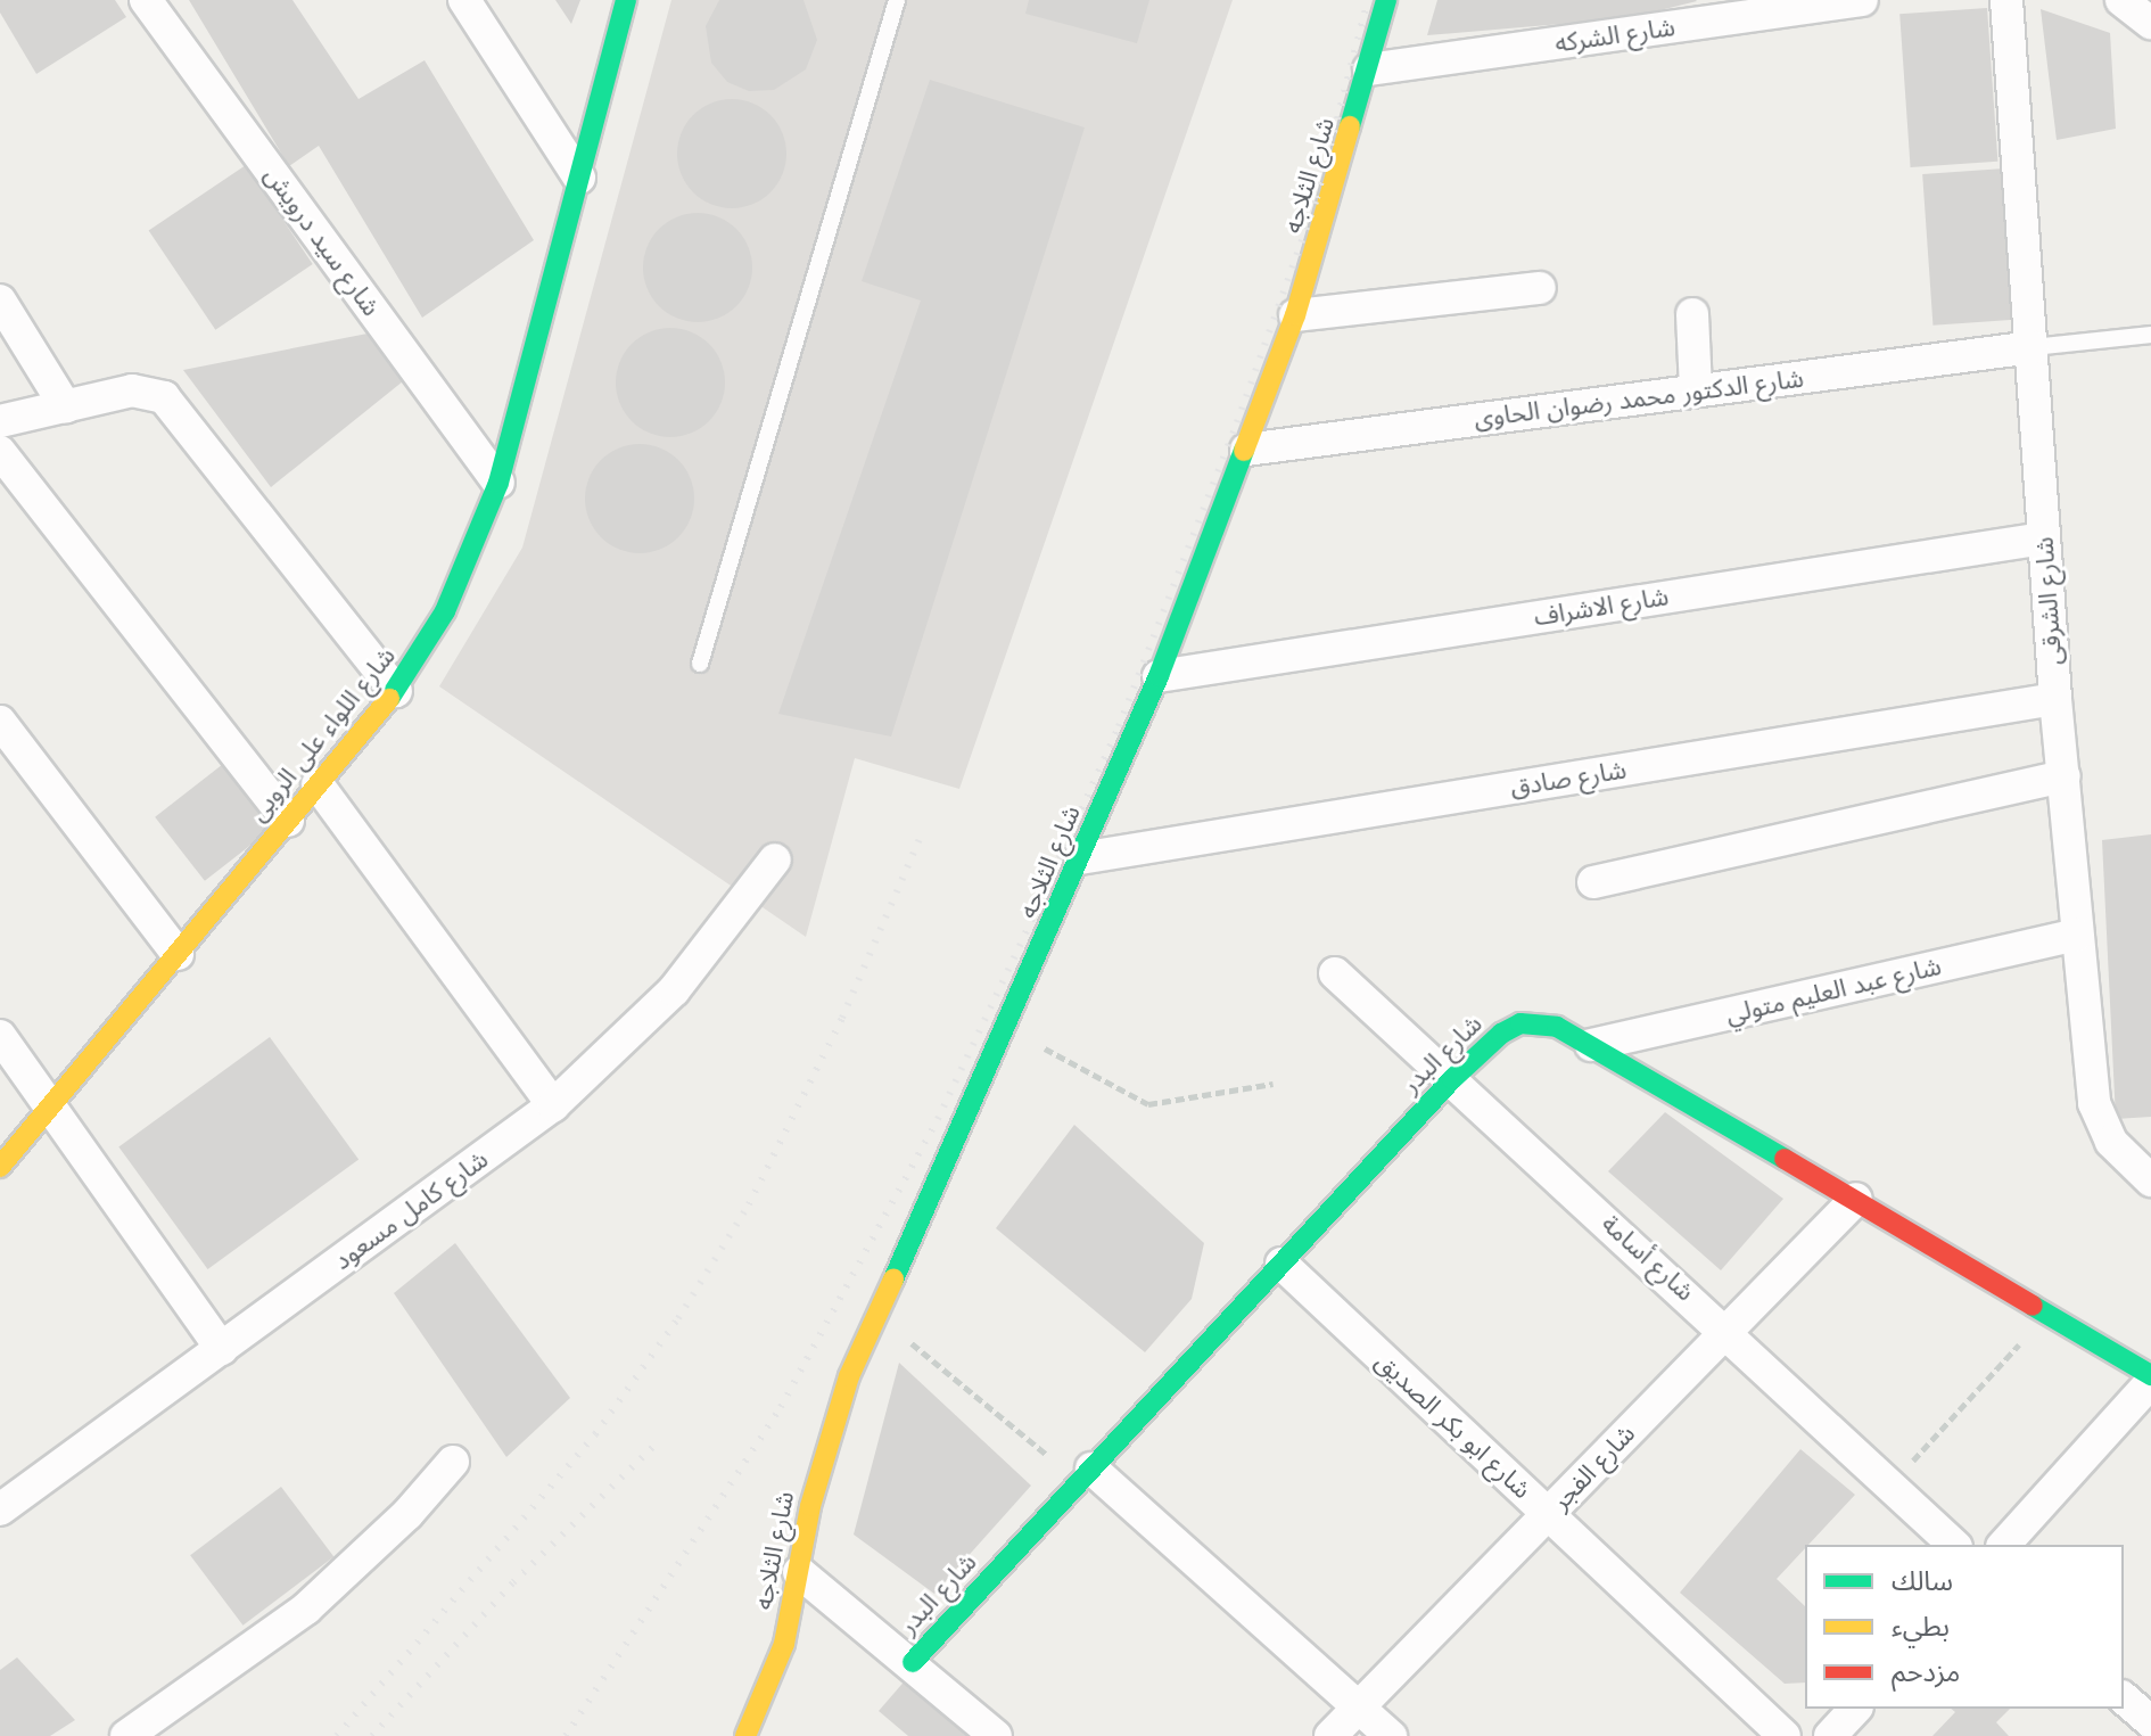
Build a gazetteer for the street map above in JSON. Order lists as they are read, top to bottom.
{
  "streets": {
    "street": [
      "شارع الشركه",
      "شارع الثلاجه",
      "شارع سيد درويش",
      "شارع الدكتور محمد رضوان الحاوى",
      "شارع الشرقى",
      "شارع الاشراف",
      "شارع اللواء على الروبى",
      "شارع صادق",
      "شارع عبد العليم متولي",
      "شارع البدر",
      "شارع كامل مسعود",
      "شارع أسامة",
      "شارع ابو بكر الصديق",
      "شارع الفجر"
    ]
  },
  "crossings": [
    ["شارع الشركه", "شارع الثلاجه"],
    ["شارع الثلاجه", "شارع الدكتور محمد رضوان الحاوى"],
    ["شارع الثلاجه", "شارع الاشراف"],
    ["شارع الثلاجه", "شارع صادق"],
    ["شارع سيد درويش", "شارع اللواء على الروبى"],
    ["شارع الدكتور محمد رضوان الحاوى", "شارع الشرقى"],
    ["شارع الشرقى", "شارع الاشراف"],
    ["شارع الشرقى", "شارع صادق"],
    ["شارع الشرقى", "شارع عبد العليم متولي"],
    ["شارع عبد العليم متولي", "شارع البدر"],
    ["شارع البدر", "شارع أسامة"],
    ["شارع البدر", "شارع ابو بكر الصديق"],
    ["شارع البدر", "شارع الفجر"],
    ["شارع أسامة", "شارع الفجر"],
    ["شارع ابو بكر الصديق", "شارع الفجر"]
  ],
  "legend": ["سالك", "بطيء", "مزدحم"]
}
